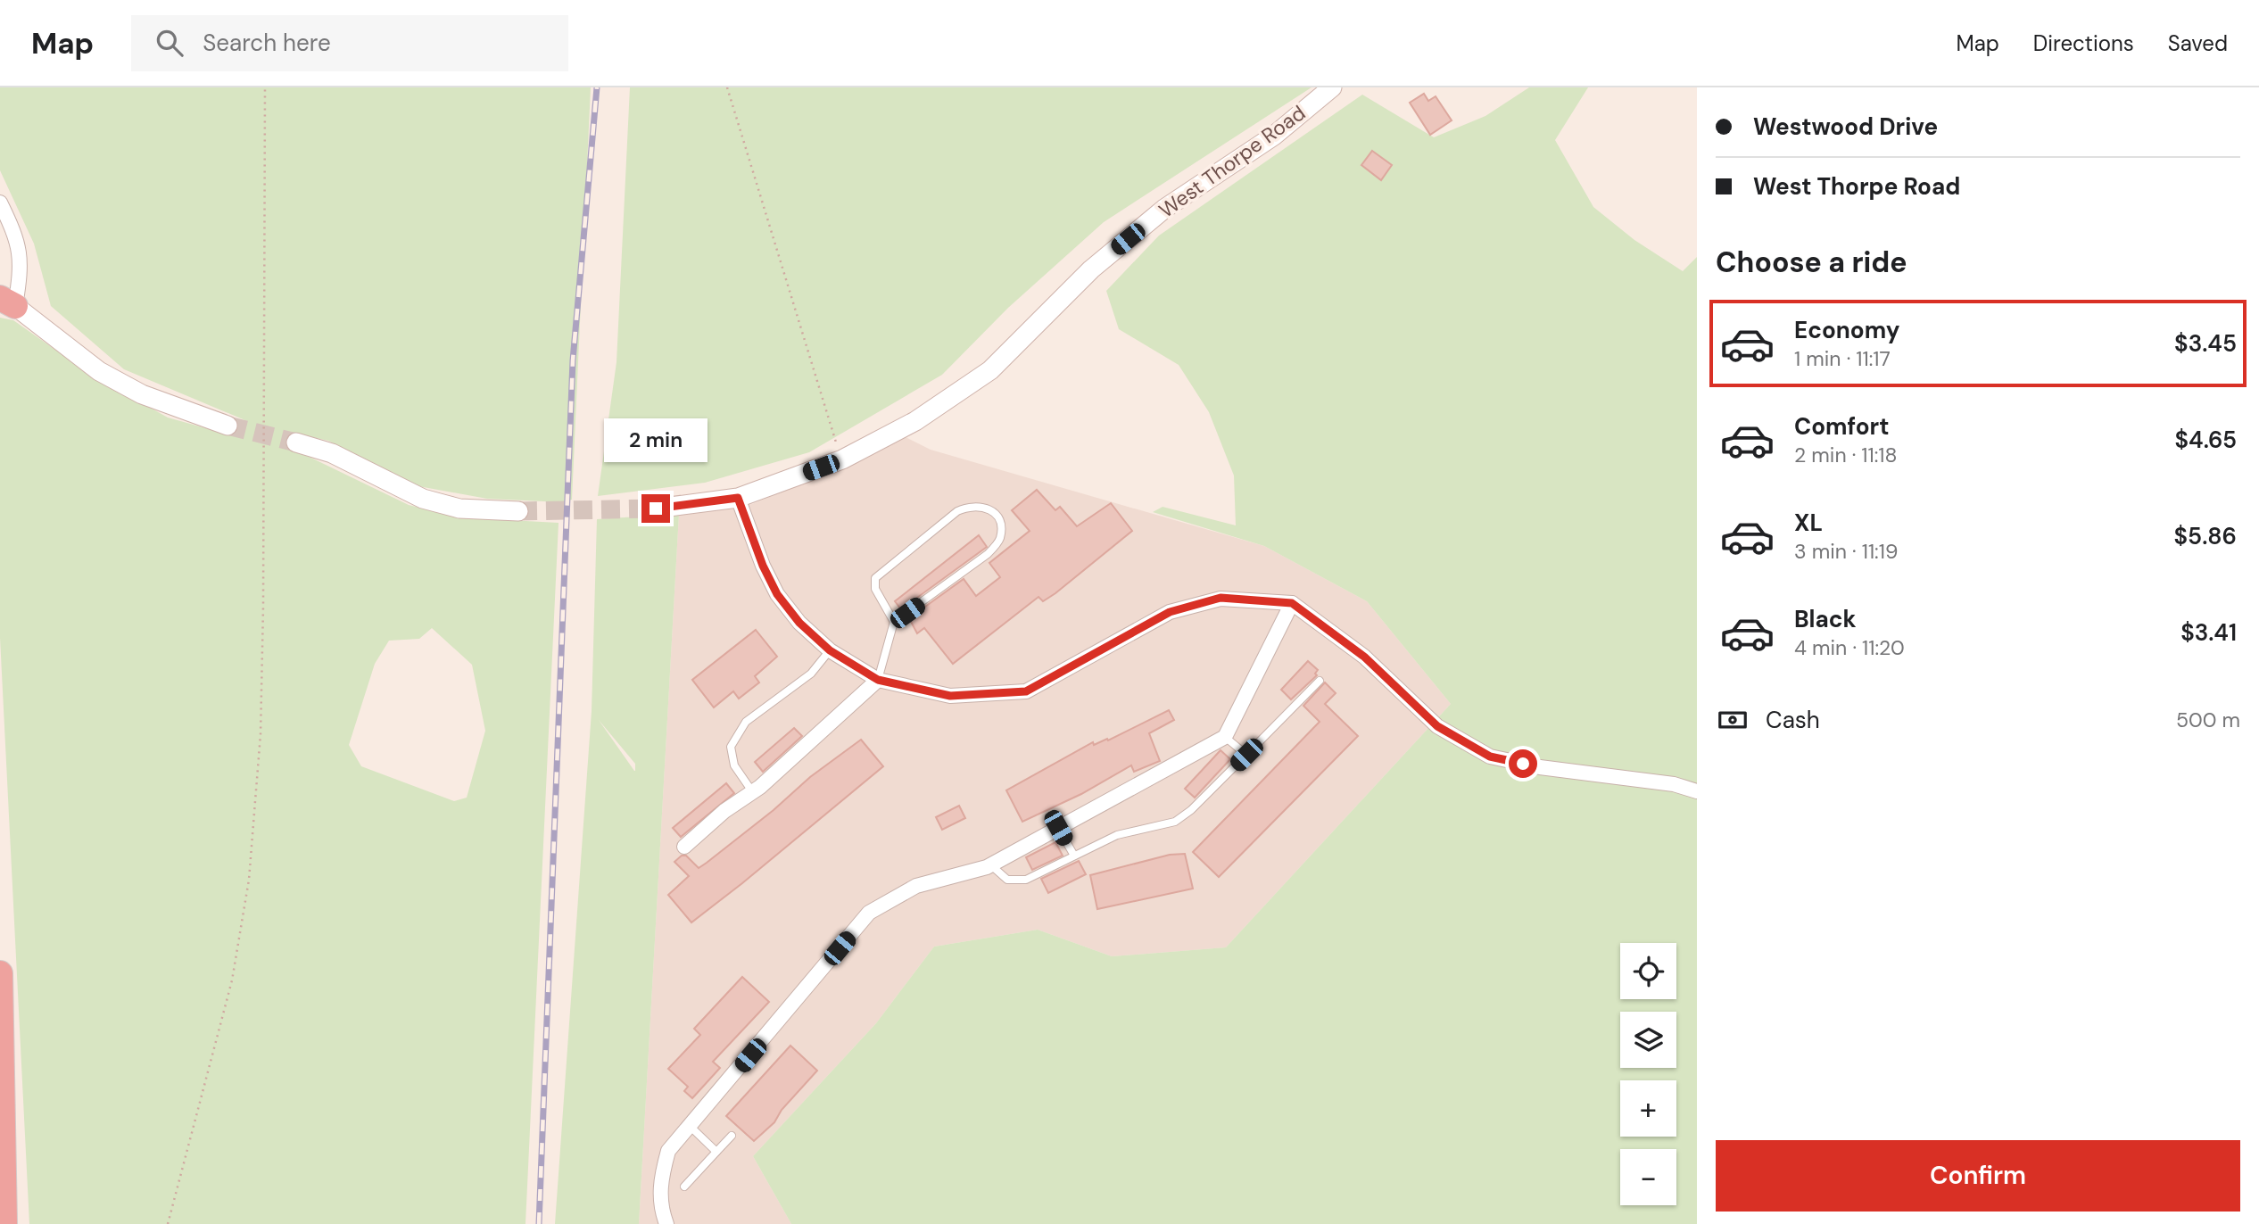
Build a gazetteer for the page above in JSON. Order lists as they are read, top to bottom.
{
  "streets": {
    "street": ["West Thorpe Road"]
  },
  "page": {
    "header": "Map",
    "search": "Search here",
    "nav": ["Map", "Directions", "Saved"],
    "banner": ["Westwood Drive", "West Thorpe Road"],
    "heading": "Choose a ride",
    "list": [
      {
        "name": "Economy",
        "note": "1 min · 11:17",
        "value": "$3.45"
      },
      {
        "name": "Comfort",
        "note": "2 min · 11:18",
        "value": "$4.65"
      },
      {
        "name": "XL",
        "note": "3 min · 11:19",
        "value": "$5.86"
      },
      {
        "name": "Black",
        "note": "4 min · 11:20",
        "value": "$3.41"
      }
    ],
    "bubble": "2 min",
    "pay": ["Cash", "500 m"],
    "map_buttons": ["+", "−"],
    "buttons": "Confirm"
  }
}
